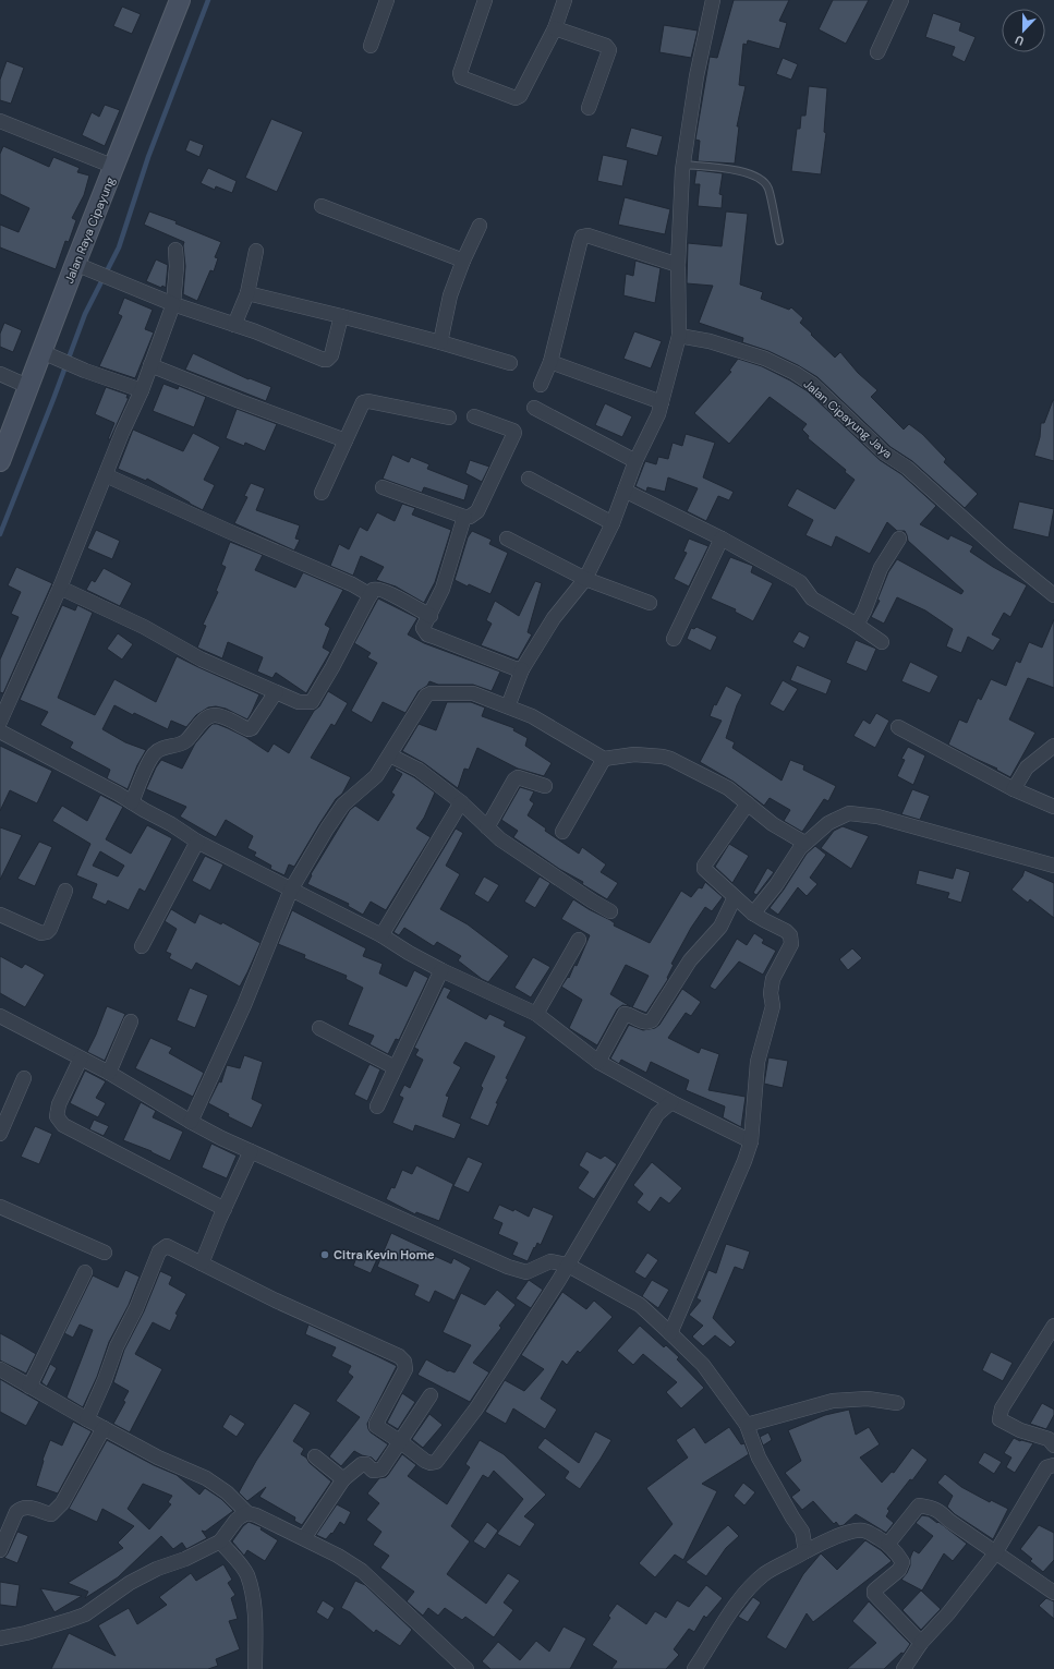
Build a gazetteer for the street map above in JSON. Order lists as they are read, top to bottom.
{
  "streets": {
    "main road": ["Jalan Raya Cipayung"],
    "street": ["Jalan Cipayung Jaya"]
  },
  "places": ["Citra Kevin Home"],
  "north": "bottom"
}
